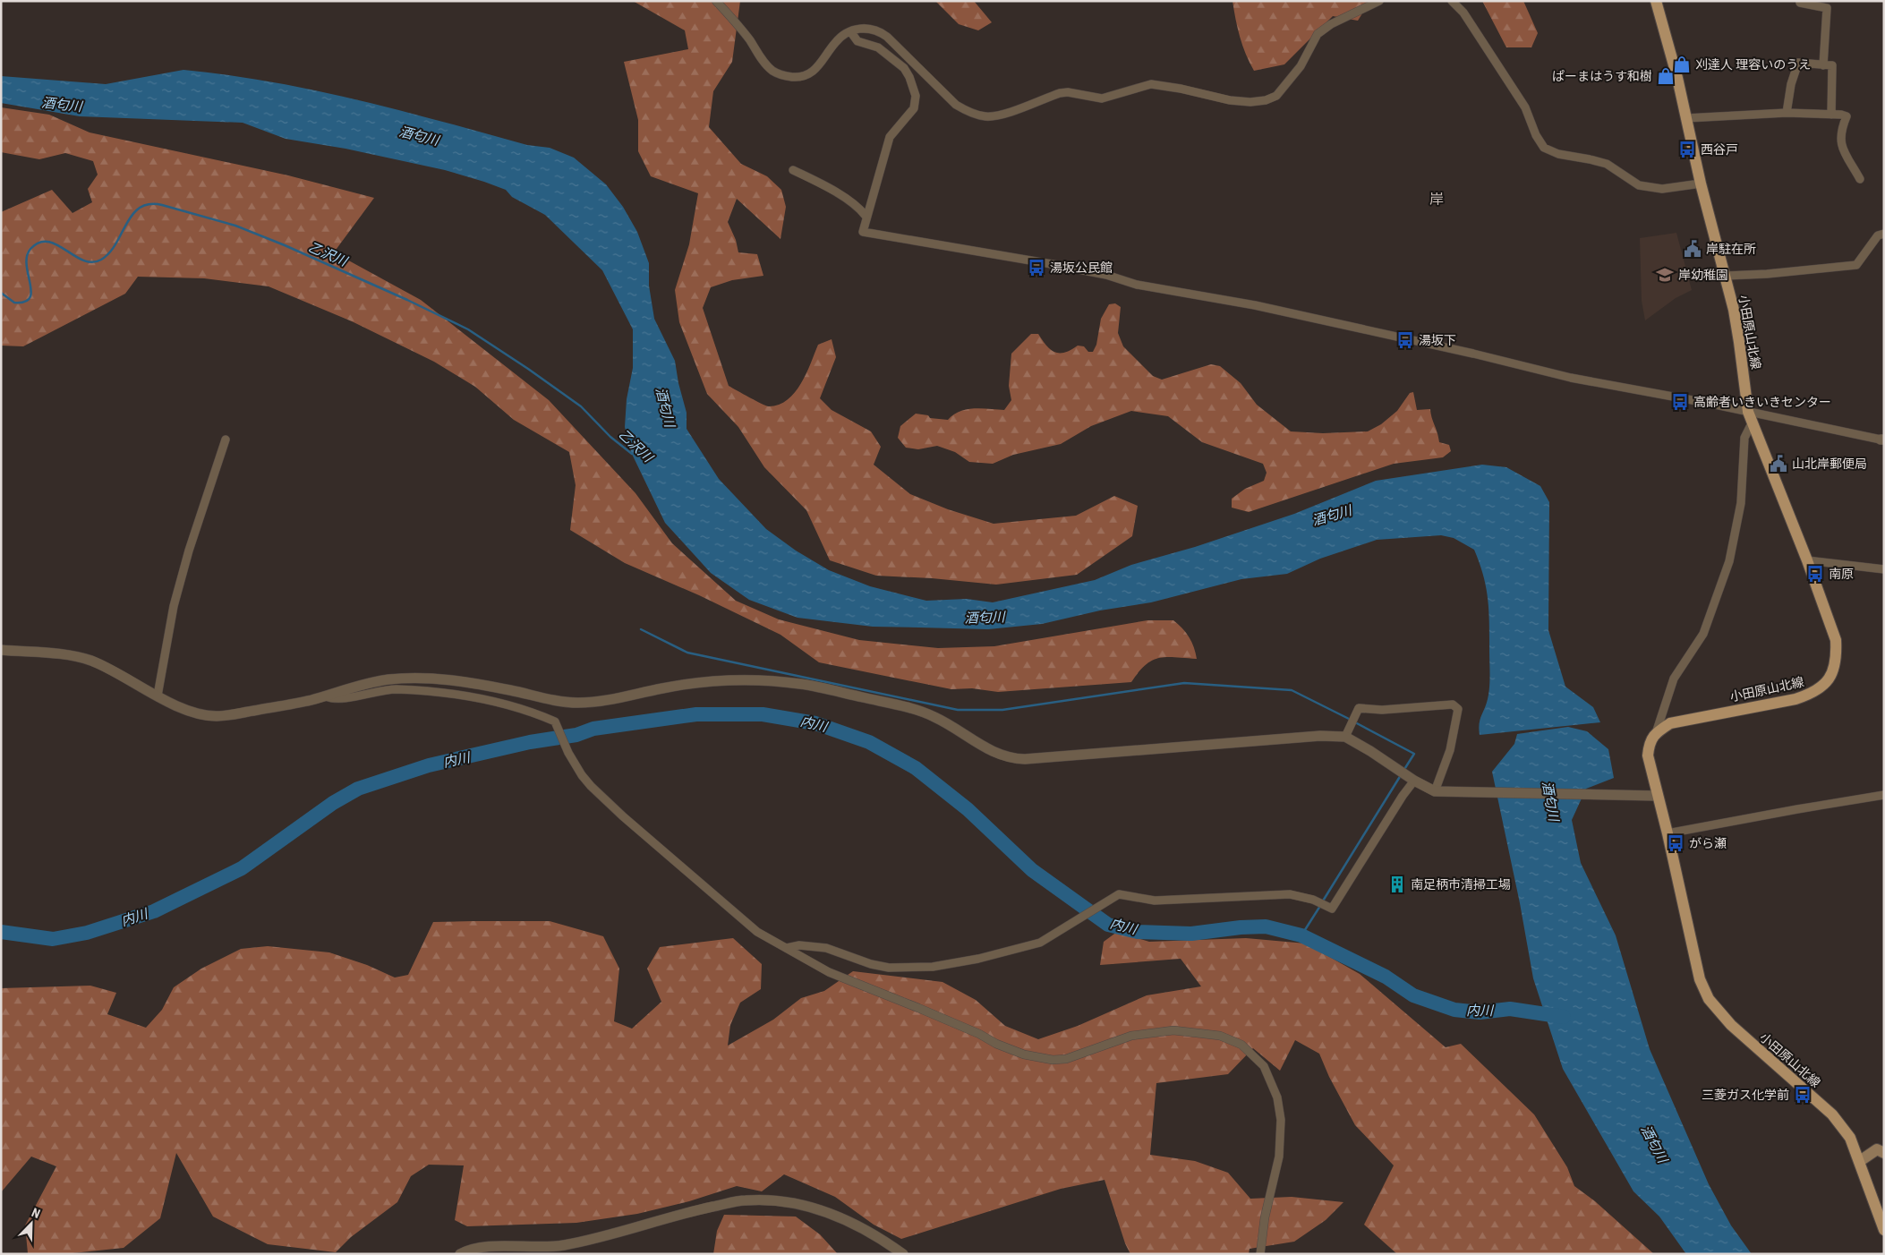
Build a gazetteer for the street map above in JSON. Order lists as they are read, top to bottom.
{
  "streets": {
    "main road": ["小田原山北線"]
  },
  "districts": ["岸"],
  "water": ["酒匂川", "乙沢川", "内川"],
  "places": {
    "shop": ["刈達人 理容いのうえ", "ぱーまはうす和樹"],
    "bus stop": [
      "西谷戸",
      "湯坂公民館",
      "湯坂下",
      "高齢者いきいきセンター",
      "南原",
      "がら瀬",
      "三菱ガス化学前"
    ],
    "public building": ["岸駐在所", "山北岸郵便局"],
    "school or university": ["岸幼稚園"],
    "building": ["南足柄市清掃工場"]
  },
  "north": "top right"
}
